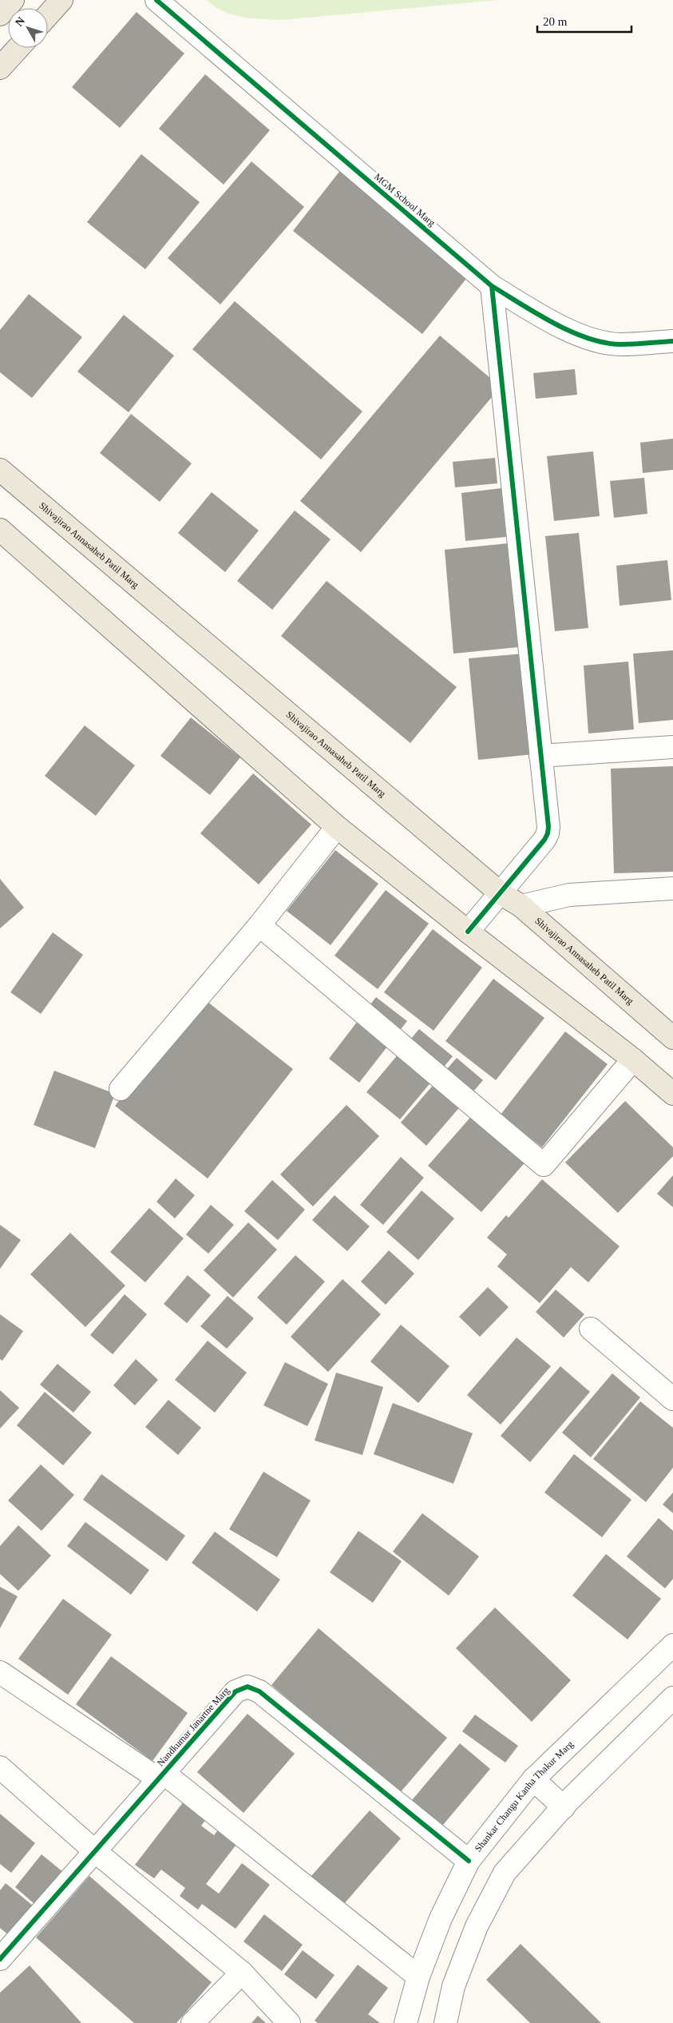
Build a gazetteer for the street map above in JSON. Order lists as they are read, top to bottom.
{
  "streets": {
    "main road": ["Shivajirao Annasaheb Patil Marg"],
    "street": ["MGM School Marg", "Nandkumar Janartne Marg", "Shankar Changu Kanha Thakur Marg"]
  },
  "crossings": [
    ["Nandkumar Janartne Marg", "Shankar Changu Kanha Thakur Marg"]
  ],
  "scale_bar": "20 m",
  "north": "top left"
}
